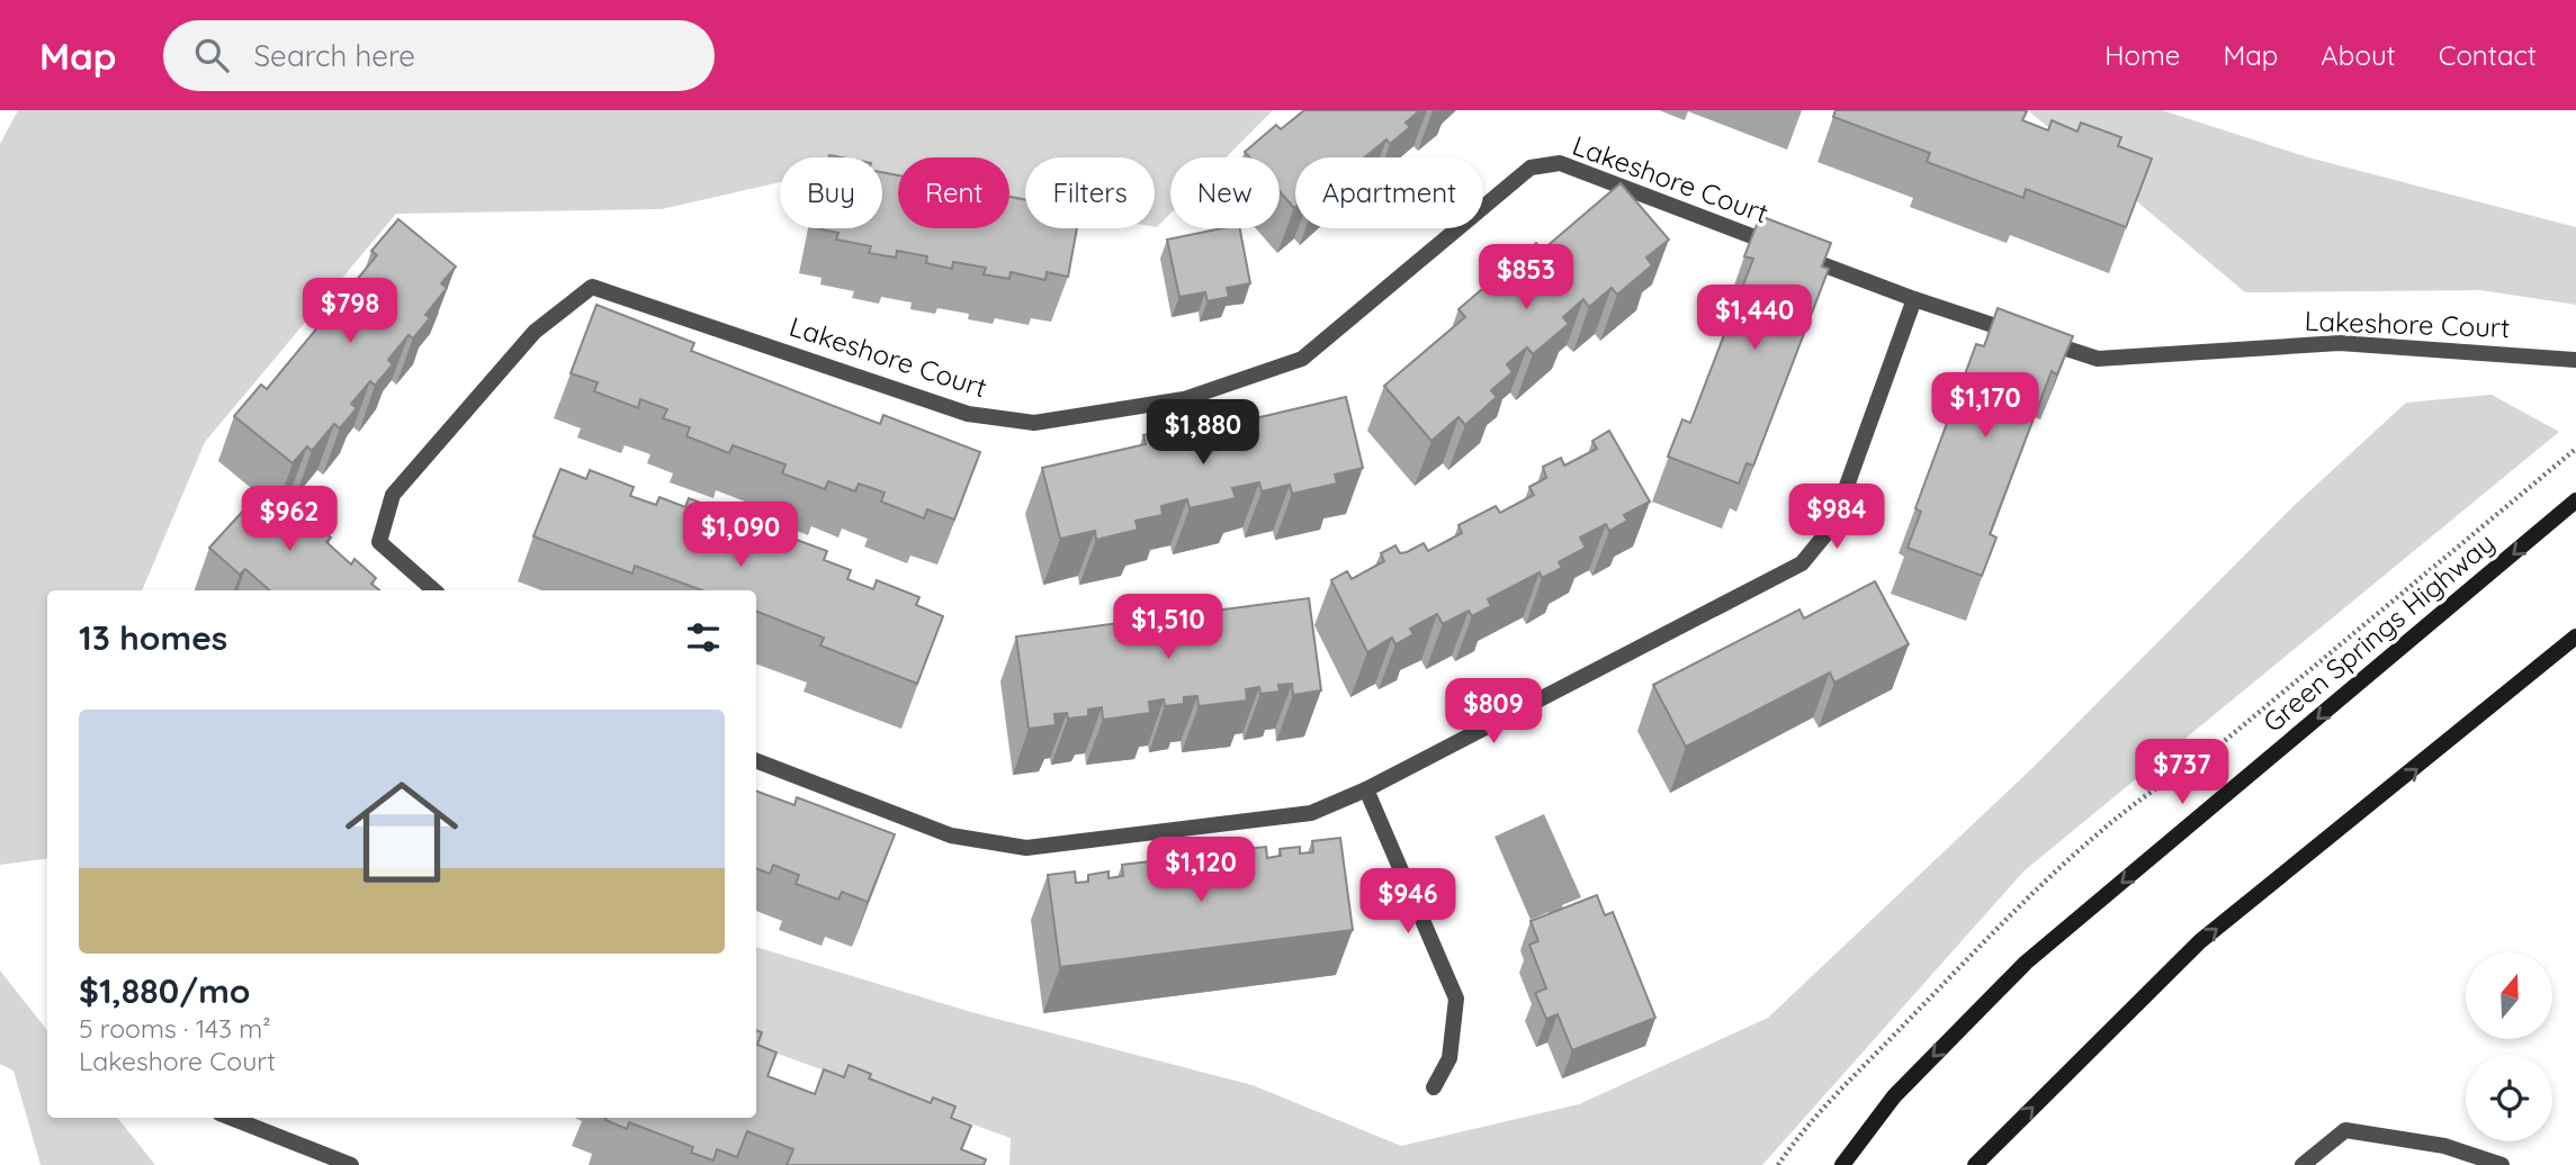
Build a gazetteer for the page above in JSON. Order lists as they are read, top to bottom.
{
  "streets": {
    "main road": ["Green Springs Highway"],
    "street": ["Lakeshore Court"]
  },
  "north": "top",
  "page": {
    "header": "Map",
    "search": "Search here",
    "nav": [
      "Home",
      "Map",
      "About",
      "Contact"
    ],
    "chip": [
      "Buy",
      "Rent",
      "Filters",
      "New",
      "Apartment"
    ],
    "price": [
      "$853",
      "$798",
      "$1,440",
      "$1,170",
      "$1,880",
      "$984",
      "$962",
      "$1,090",
      "$1,510",
      "$809",
      "$737",
      "$1,120",
      "$946"
    ],
    "heading": "13 homes",
    "list": [
      {
        "name": "$1,880/mo",
        "note": "5 rooms · 143 m² · Lakeshore Court"
      }
    ]
  }
}
